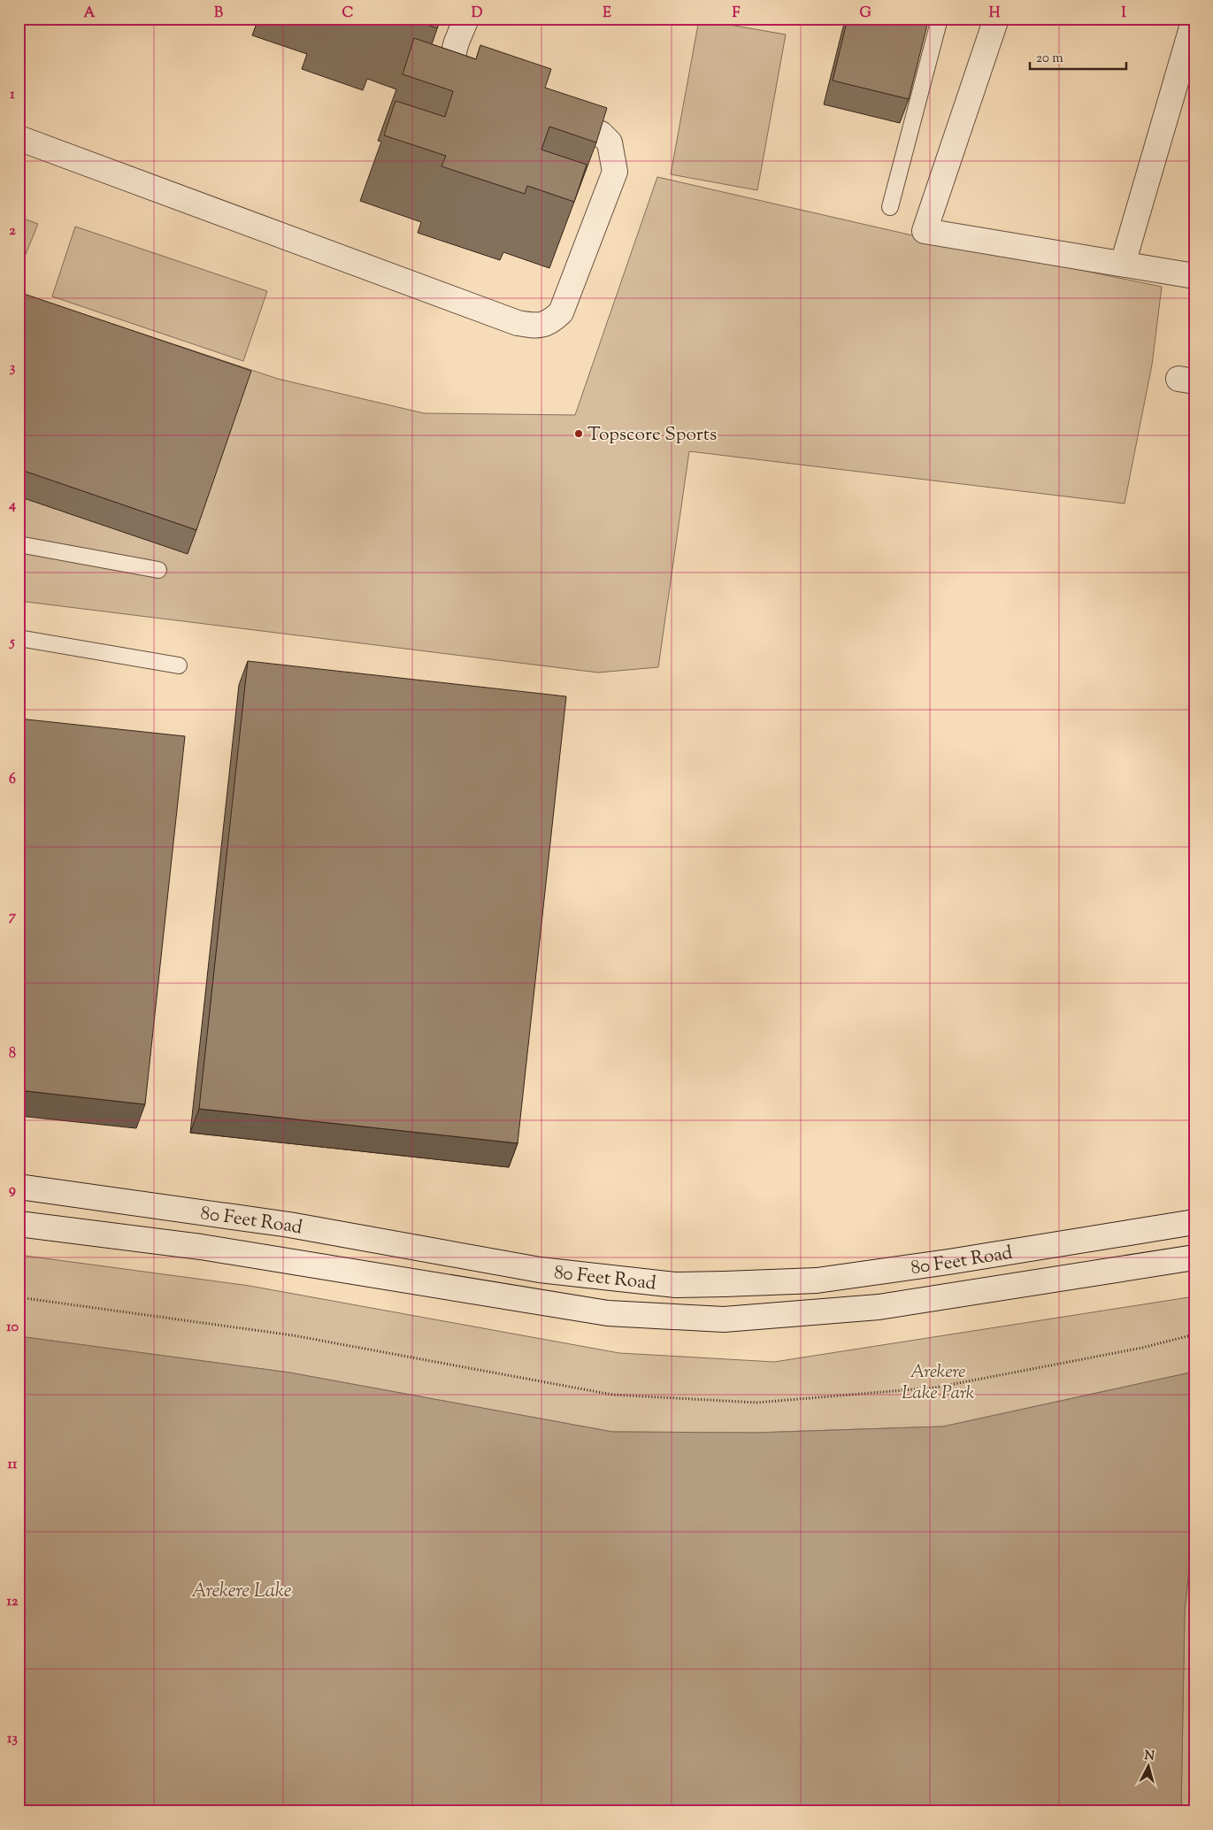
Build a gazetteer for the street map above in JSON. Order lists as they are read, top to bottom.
{
  "streets": {
    "main road": ["80 Feet Road"]
  },
  "water": ["Arekere Lake"],
  "parks": ["Arekere Lake Park"],
  "places": ["Topscore Sports"],
  "scale_bar": "20 m",
  "north": "top",
  "grid": {
    "columns": [
      "A",
      "B",
      "C",
      "D",
      "E",
      "F",
      "G",
      "H",
      "I"
    ],
    "rows": [
      "1",
      "2",
      "3",
      "4",
      "5",
      "6",
      "7",
      "8",
      "9",
      "10",
      "11",
      "12",
      "13"
    ]
  }
}
